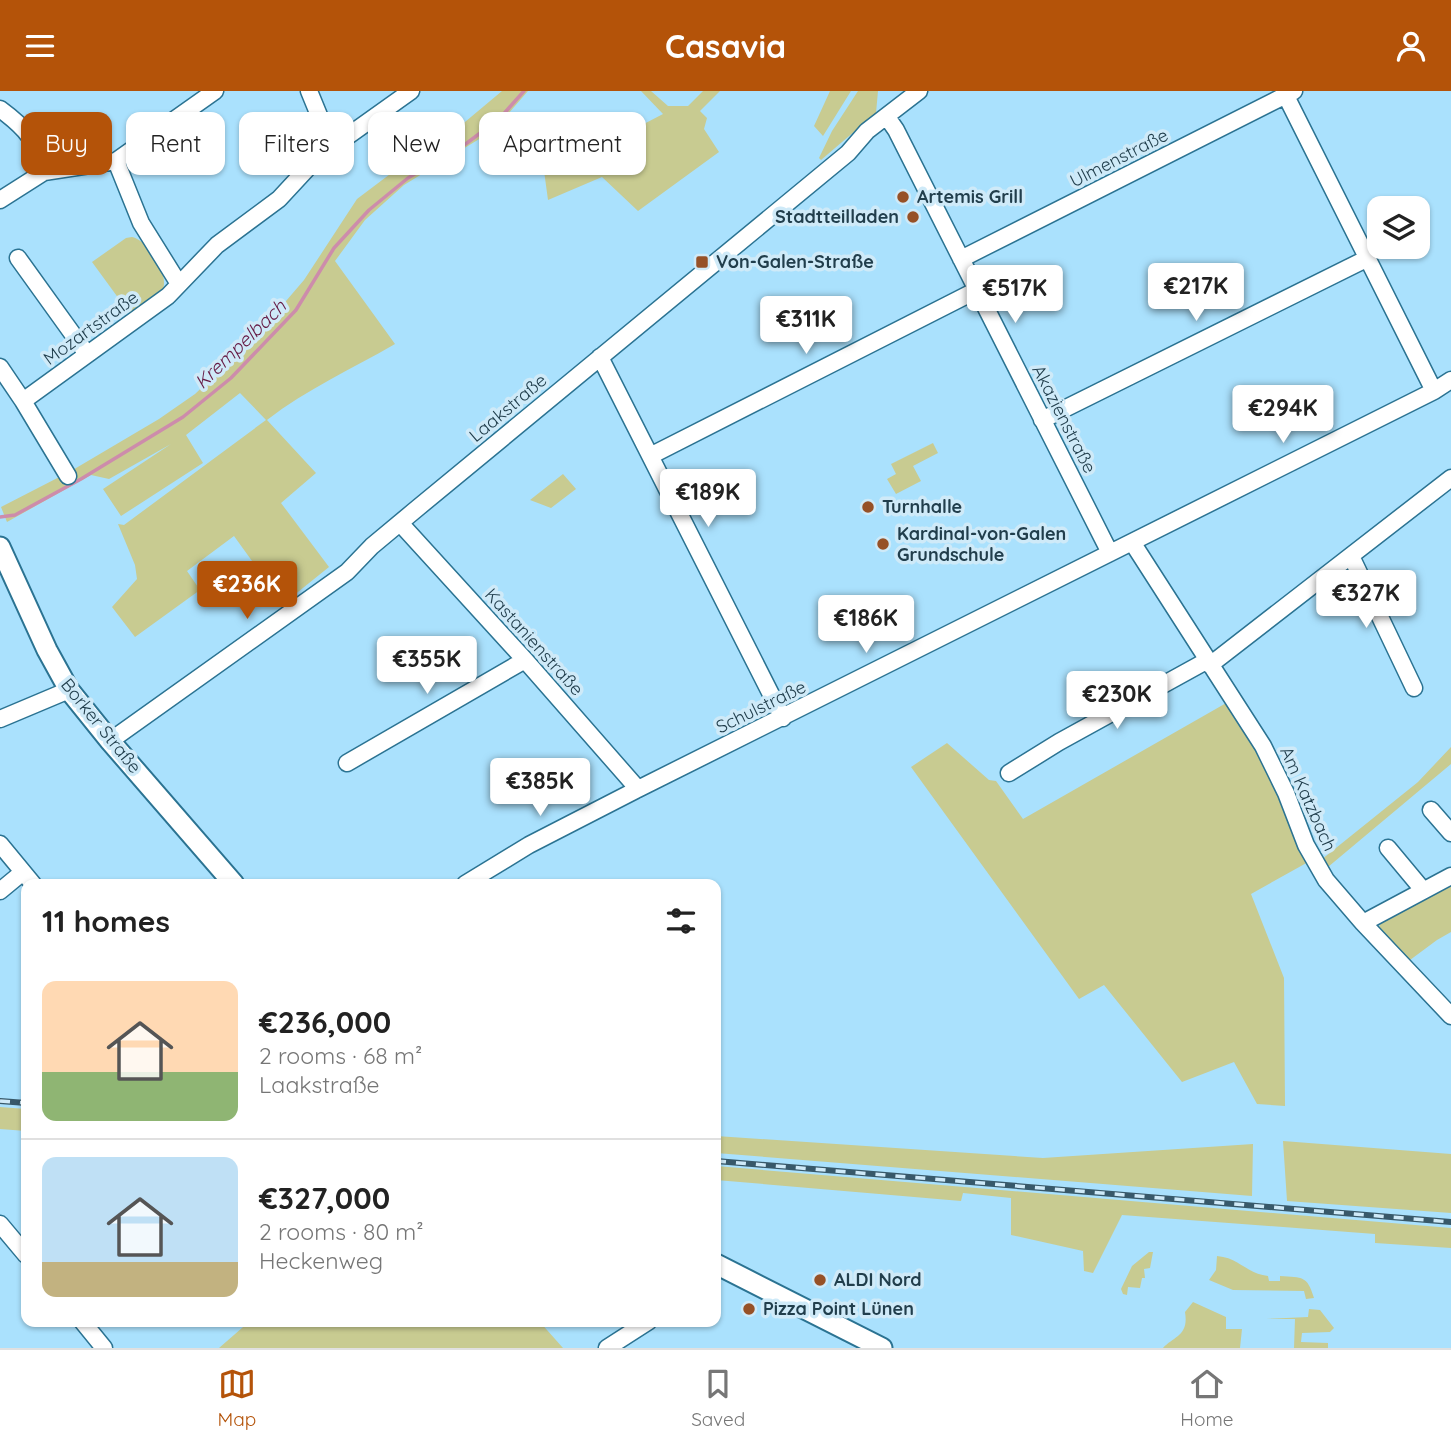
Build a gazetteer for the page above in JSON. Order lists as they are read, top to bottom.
{
  "streets": {
    "main road": ["Borker Straße"],
    "street": [
      "Ulmenstraße",
      "Mozartstraße",
      "Laakstraße",
      "Akazienstraße",
      "Kastanienstraße",
      "Schulstraße",
      "Am Katzbach"
    ]
  },
  "crossings": [
    ["Ulmenstraße", "Akazienstraße"],
    ["Laakstraße", "Akazienstraße"],
    ["Laakstraße", "Kastanienstraße"],
    ["Laakstraße", "Borker Straße"],
    ["Akazienstraße", "Schulstraße"],
    ["Kastanienstraße", "Schulstraße"],
    ["Schulstraße", "Am Katzbach"]
  ],
  "water": ["Krempelbach"],
  "places": {
    "other": [
      "Artemis Grill",
      "Stadtteilladen",
      "Turnhalle",
      "Kardinal-von-Galen Grundschule",
      "ALDI Nord",
      "Pizza Point Lünen"
    ],
    "transit": ["Von-Galen-Straße"]
  },
  "page": {
    "header": "Casavia",
    "chip": [
      "Buy",
      "Rent",
      "Filters",
      "New",
      "Apartment"
    ],
    "price": [
      "€217K",
      "€517K",
      "€311K",
      "€294K",
      "€189K",
      "€236K",
      "€327K",
      "€186K",
      "€355K",
      "€230K",
      "€385K"
    ],
    "heading": "11 homes",
    "list": [
      {
        "name": "€236,000",
        "note": "2 rooms · 68 m² · Laakstraße"
      },
      {
        "name": "€327,000",
        "note": "2 rooms · 80 m² · Heckenweg"
      }
    ],
    "tabs": ["Map", "Saved", "Home"]
  }
}
